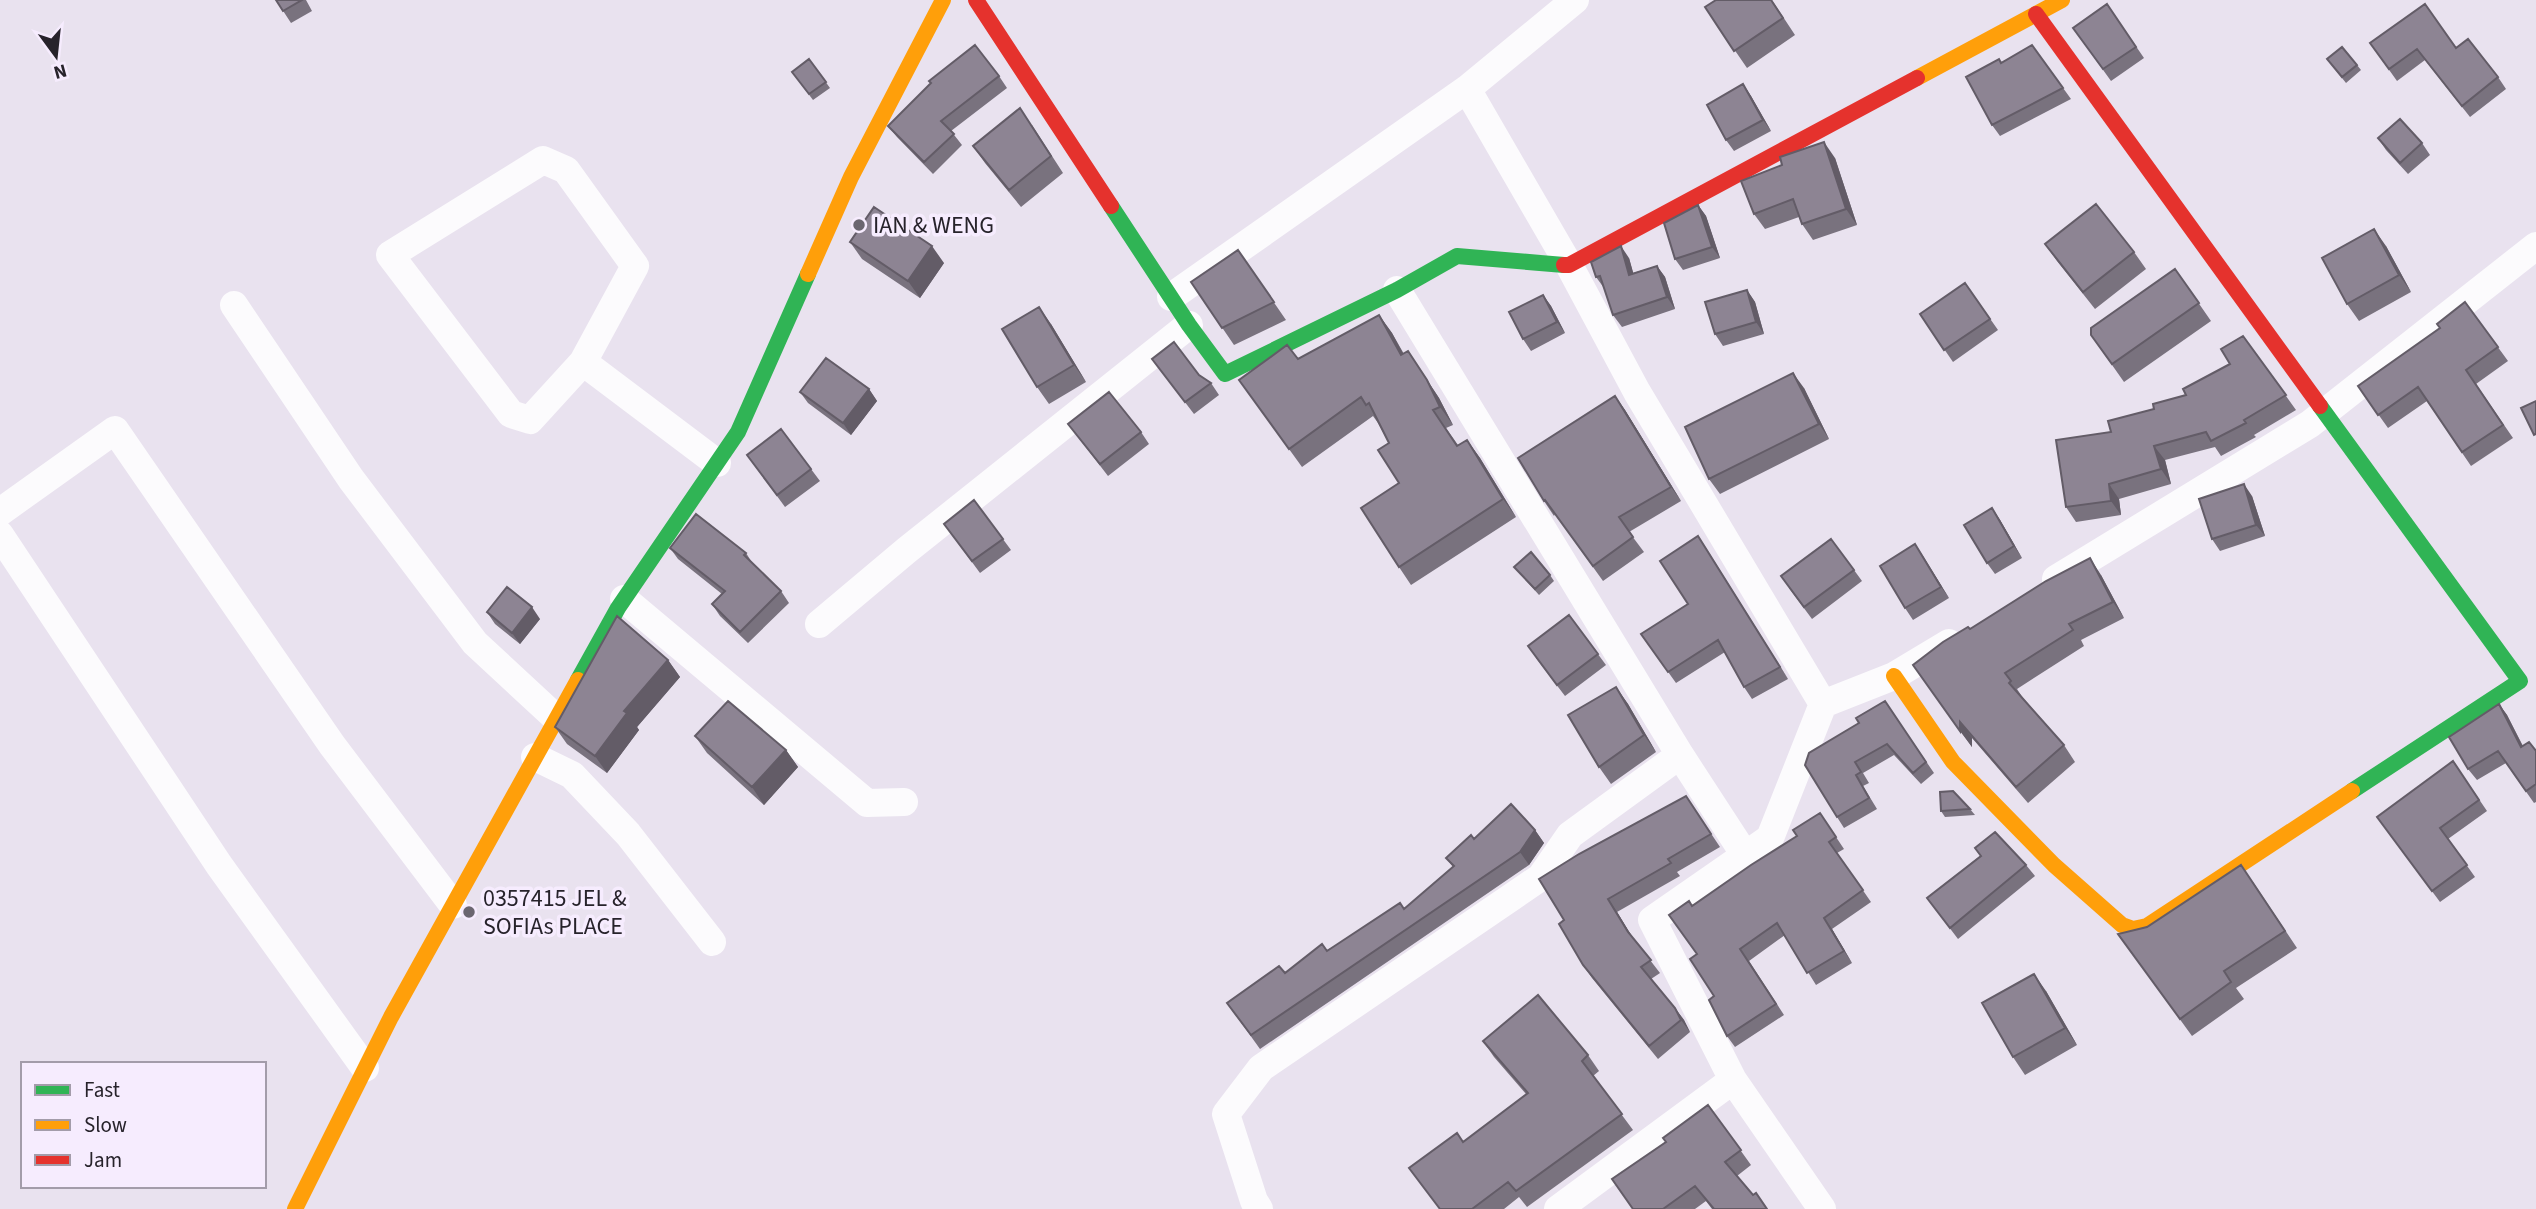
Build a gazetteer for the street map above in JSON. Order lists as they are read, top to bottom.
{
  "places": ["IAN & WENG", "0357415 JEL & SOFIAs PLACE"],
  "legend": ["Fast", "Slow", "Jam"],
  "north": "bottom"
}
